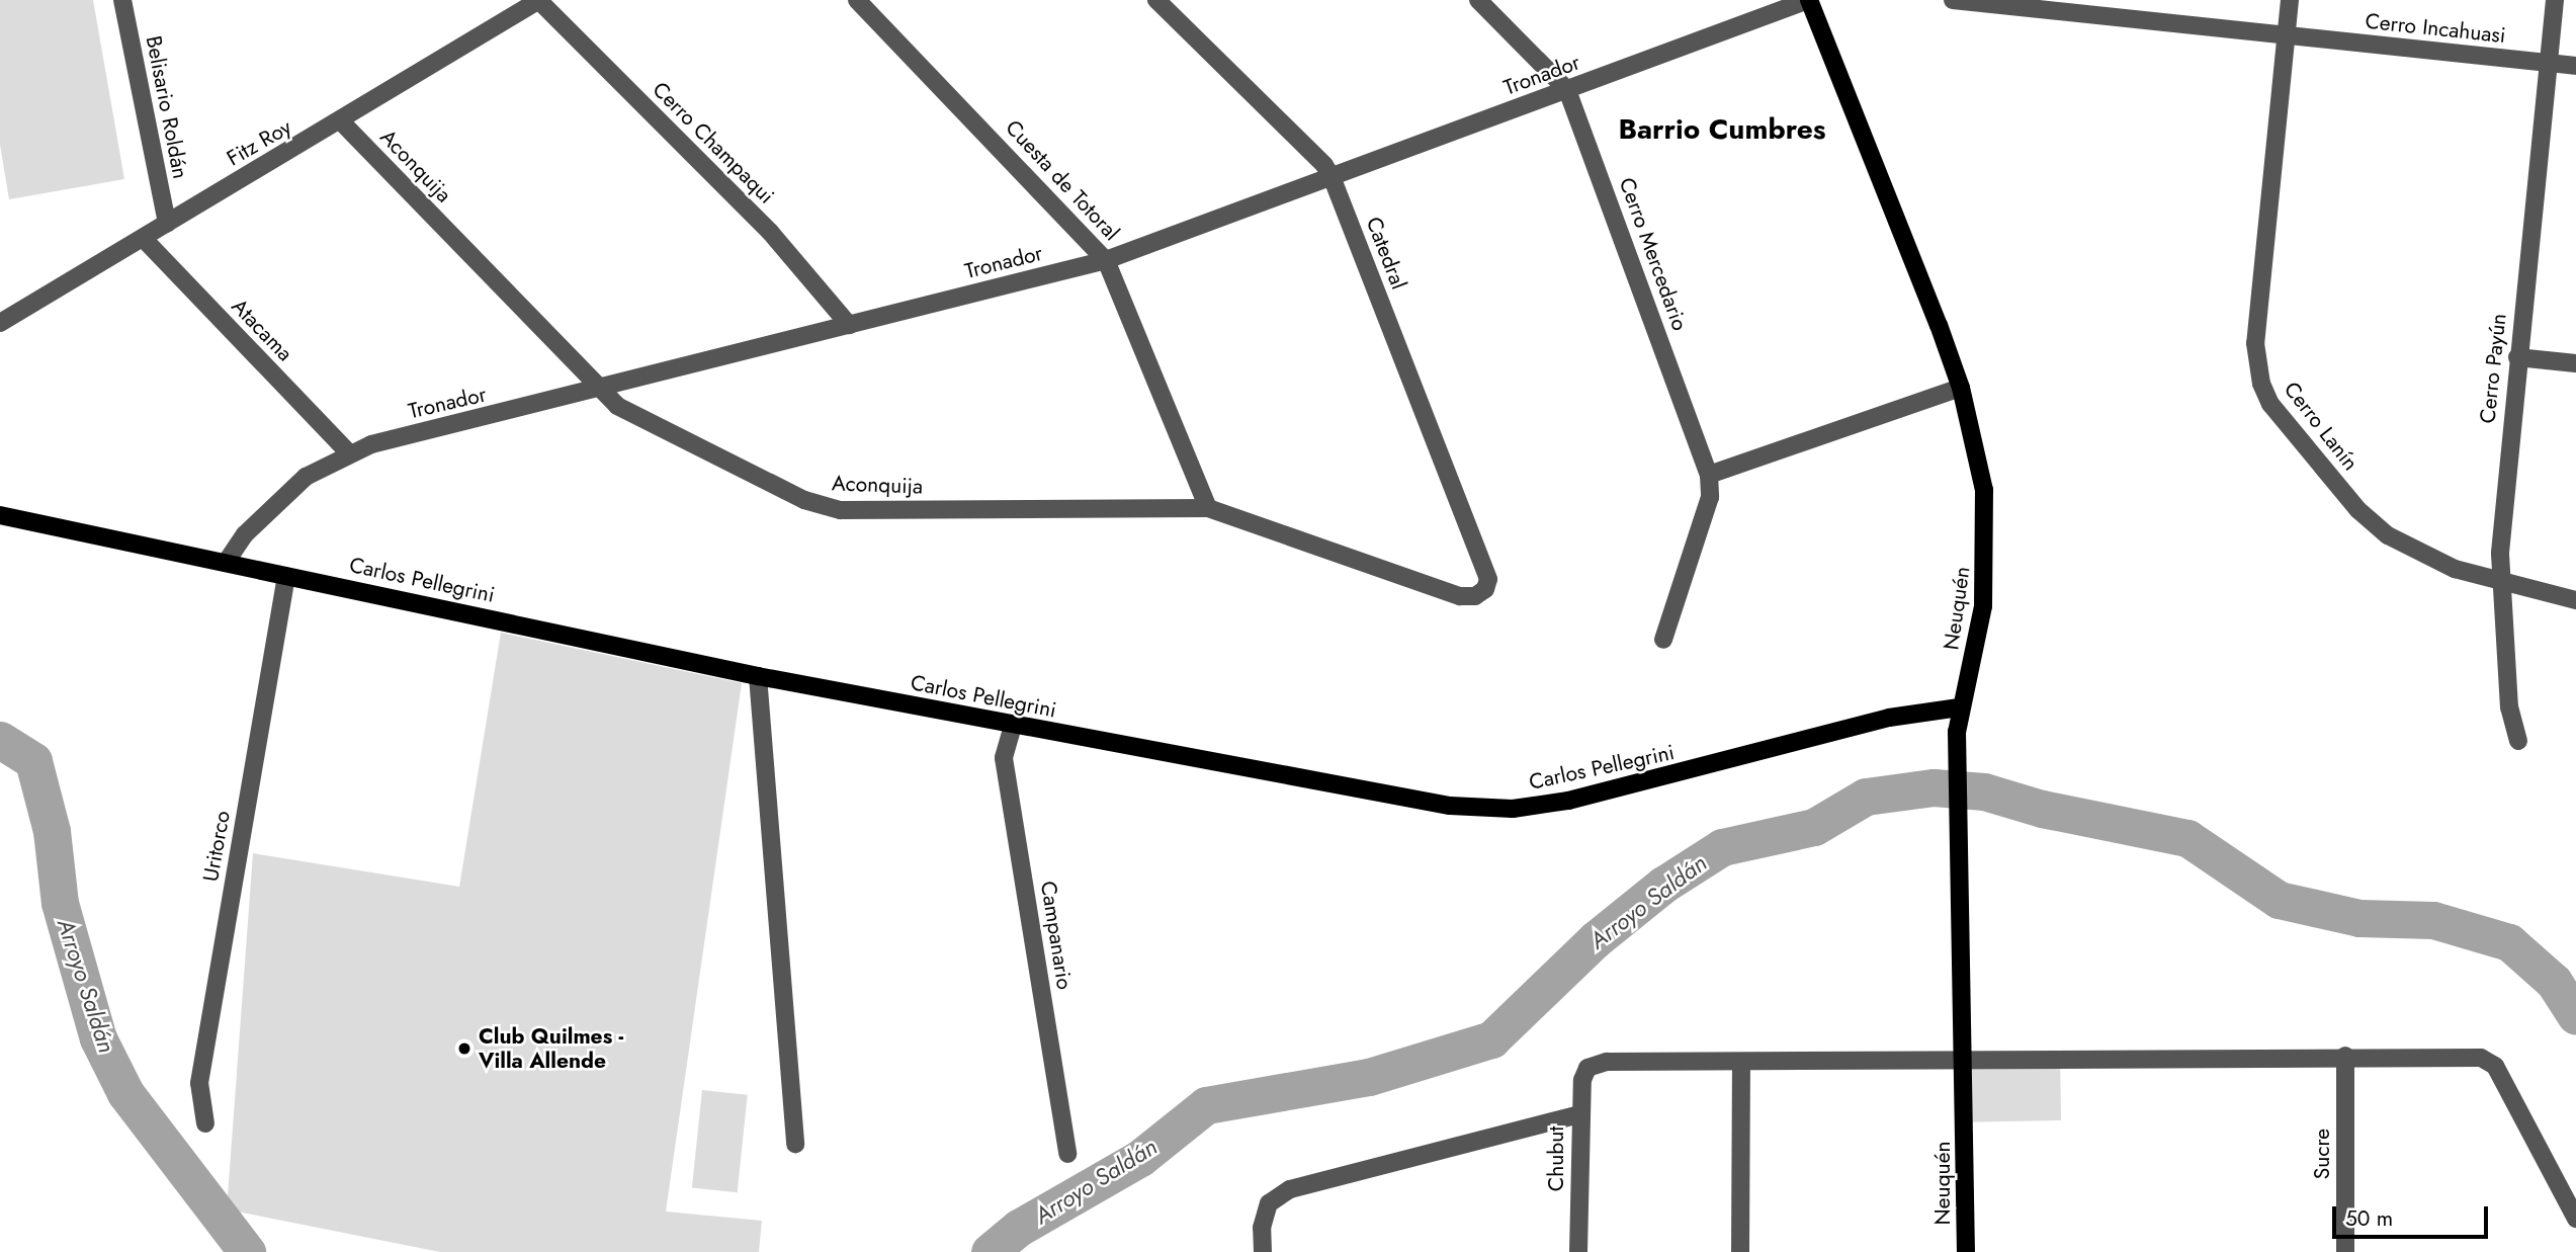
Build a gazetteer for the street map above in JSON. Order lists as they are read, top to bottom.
{
  "streets": {
    "main road": ["Carlos Pellegrini", "Neuquén"],
    "street": [
      "Cerro Incahuasi",
      "Tronador",
      "Belisario Roldán",
      "Fitz Roy",
      "Cerro Champaqui",
      "Aconquija",
      "Cuesta de Totoral",
      "Catedral",
      "Cerro Mercedario",
      "Atacama",
      "Cerro Payún",
      "Cerro Lanín",
      "Uritorco",
      "Campanario",
      "Sucre",
      "Chubut"
    ]
  },
  "crossings": [
    ["Cerro Incahuasi", "Cerro Payún"],
    ["Cerro Incahuasi", "Cerro Lanín"],
    ["Tronador", "Cerro Champaqui"],
    ["Tronador", "Aconquija"],
    ["Tronador", "Cuesta de Totoral"],
    ["Tronador", "Catedral"],
    ["Tronador", "Cerro Mercedario"],
    ["Tronador", "Atacama"],
    ["Tronador", "Carlos Pellegrini"],
    ["Tronador", "Neuquén"],
    ["Belisario Roldán", "Fitz Roy"],
    ["Fitz Roy", "Cerro Champaqui"],
    ["Fitz Roy", "Aconquija"],
    ["Fitz Roy", "Atacama"],
    ["Aconquija", "Cuesta de Totoral"],
    ["Aconquija", "Catedral"],
    ["Cerro Payún", "Cerro Lanín"],
    ["Carlos Pellegrini", "Neuquén"],
    ["Carlos Pellegrini", "Uritorco"],
    ["Carlos Pellegrini", "Campanario"]
  ],
  "districts": ["Barrio Cumbres"],
  "water": ["Arroyo Saldán"],
  "places": ["Club Quilmes - Villa Allende"],
  "scale_bar": "50 m"
}
